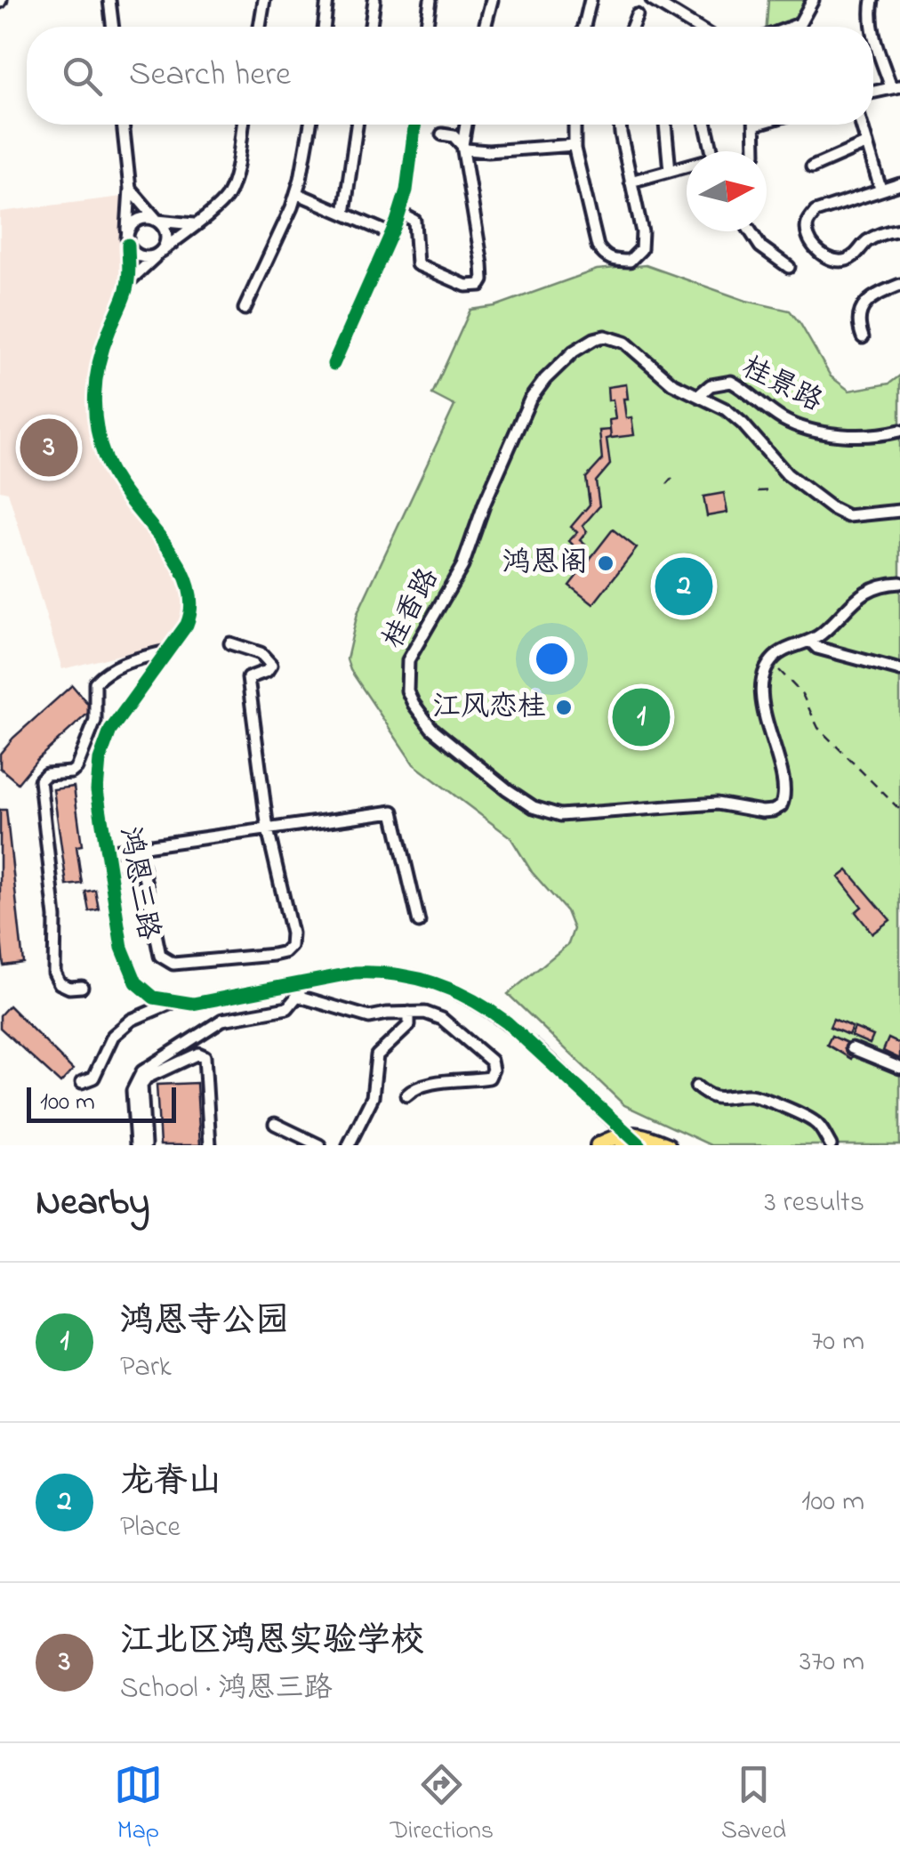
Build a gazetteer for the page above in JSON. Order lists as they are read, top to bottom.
{
  "streets": {
    "street": ["桂景路", "桂香路", "鸿恩三路"]
  },
  "crossings": [
    ["桂景路", "桂香路"]
  ],
  "places": ["鸿恩阁", "江风恋桂"],
  "scale_bar": "100 m",
  "north": "right",
  "page": {
    "search": "Search here",
    "pins": ["3", "2", "1"],
    "scale": "100 m",
    "heading": ["Nearby", "3 results"],
    "list": [
      {
        "mark": "1",
        "name": "鸿恩寺公园",
        "note": "Park",
        "value": "70 m"
      },
      {
        "mark": "2",
        "name": "龙脊山",
        "note": "Place",
        "value": "100 m"
      },
      {
        "mark": "3",
        "name": "江北区鸿恩实验学校",
        "note": "School · 鸿恩三路",
        "value": "370 m"
      }
    ],
    "nav": ["Map", "Directions", "Saved"]
  }
}
